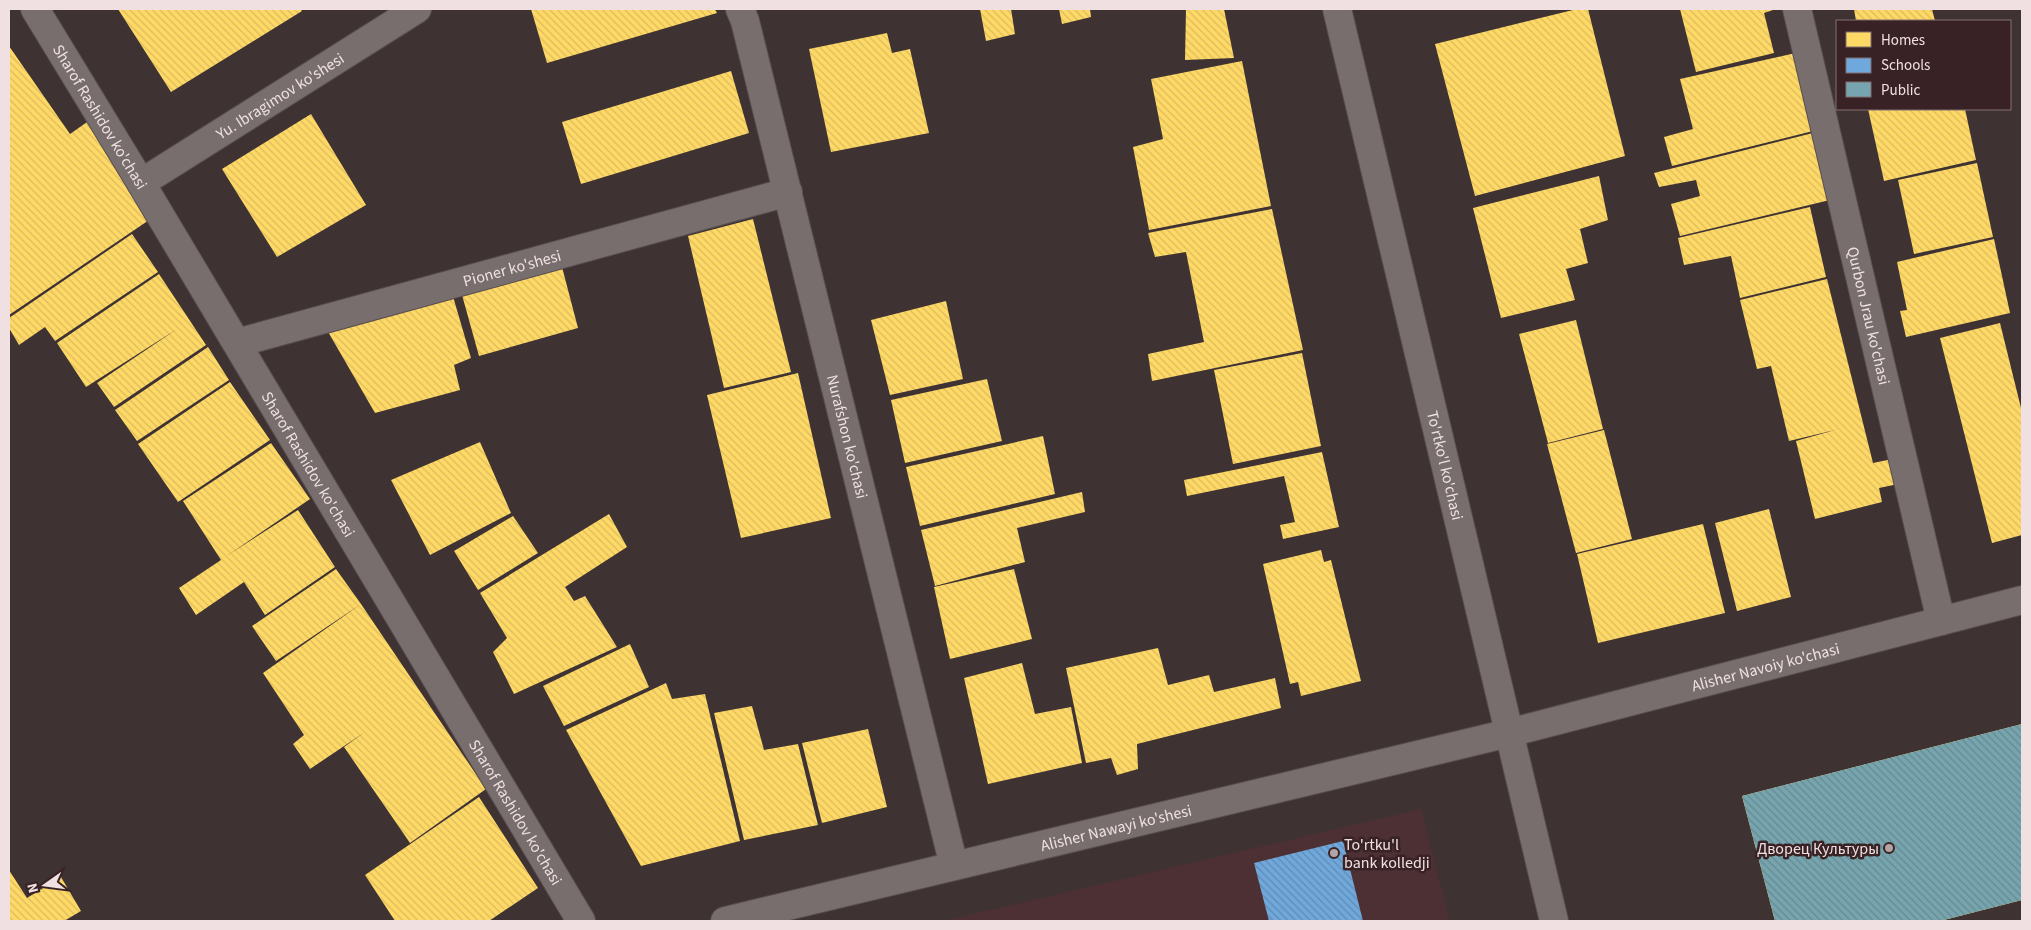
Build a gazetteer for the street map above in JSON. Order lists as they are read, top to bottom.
{
  "streets": {
    "street": [
      "Yu. Ibragimov ko'shesi",
      "Sharof Rashidov ko'chasi",
      "Pioner ko'shesi",
      "Qurbon Jrau ko'chasi",
      "Nurafshon ko'chasi",
      "To'rtko'l ko'chasi",
      "Alisher Navoiy ko'chasi",
      "Alisher Nawayi ko'shesi"
    ]
  },
  "crossings": [
    ["Yu. Ibragimov ko'shesi", "Sharof Rashidov ko'chasi"],
    ["Sharof Rashidov ko'chasi", "Pioner ko'shesi"],
    ["Pioner ko'shesi", "Nurafshon ko'chasi"],
    ["Qurbon Jrau ko'chasi", "Alisher Navoiy ko'chasi"],
    ["Nurafshon ko'chasi", "Alisher Nawayi ko'shesi"],
    ["To'rtko'l ko'chasi", "Alisher Navoiy ko'chasi"],
    ["To'rtko'l ko'chasi", "Alisher Nawayi ko'shesi"],
    ["Alisher Navoiy ko'chasi", "Alisher Nawayi ko'shesi"]
  ],
  "places": ["Дворец Культуры", "To'rtku'l bank kolledji"],
  "legend": ["Homes", "Schools", "Public"],
  "north": "left"
}
